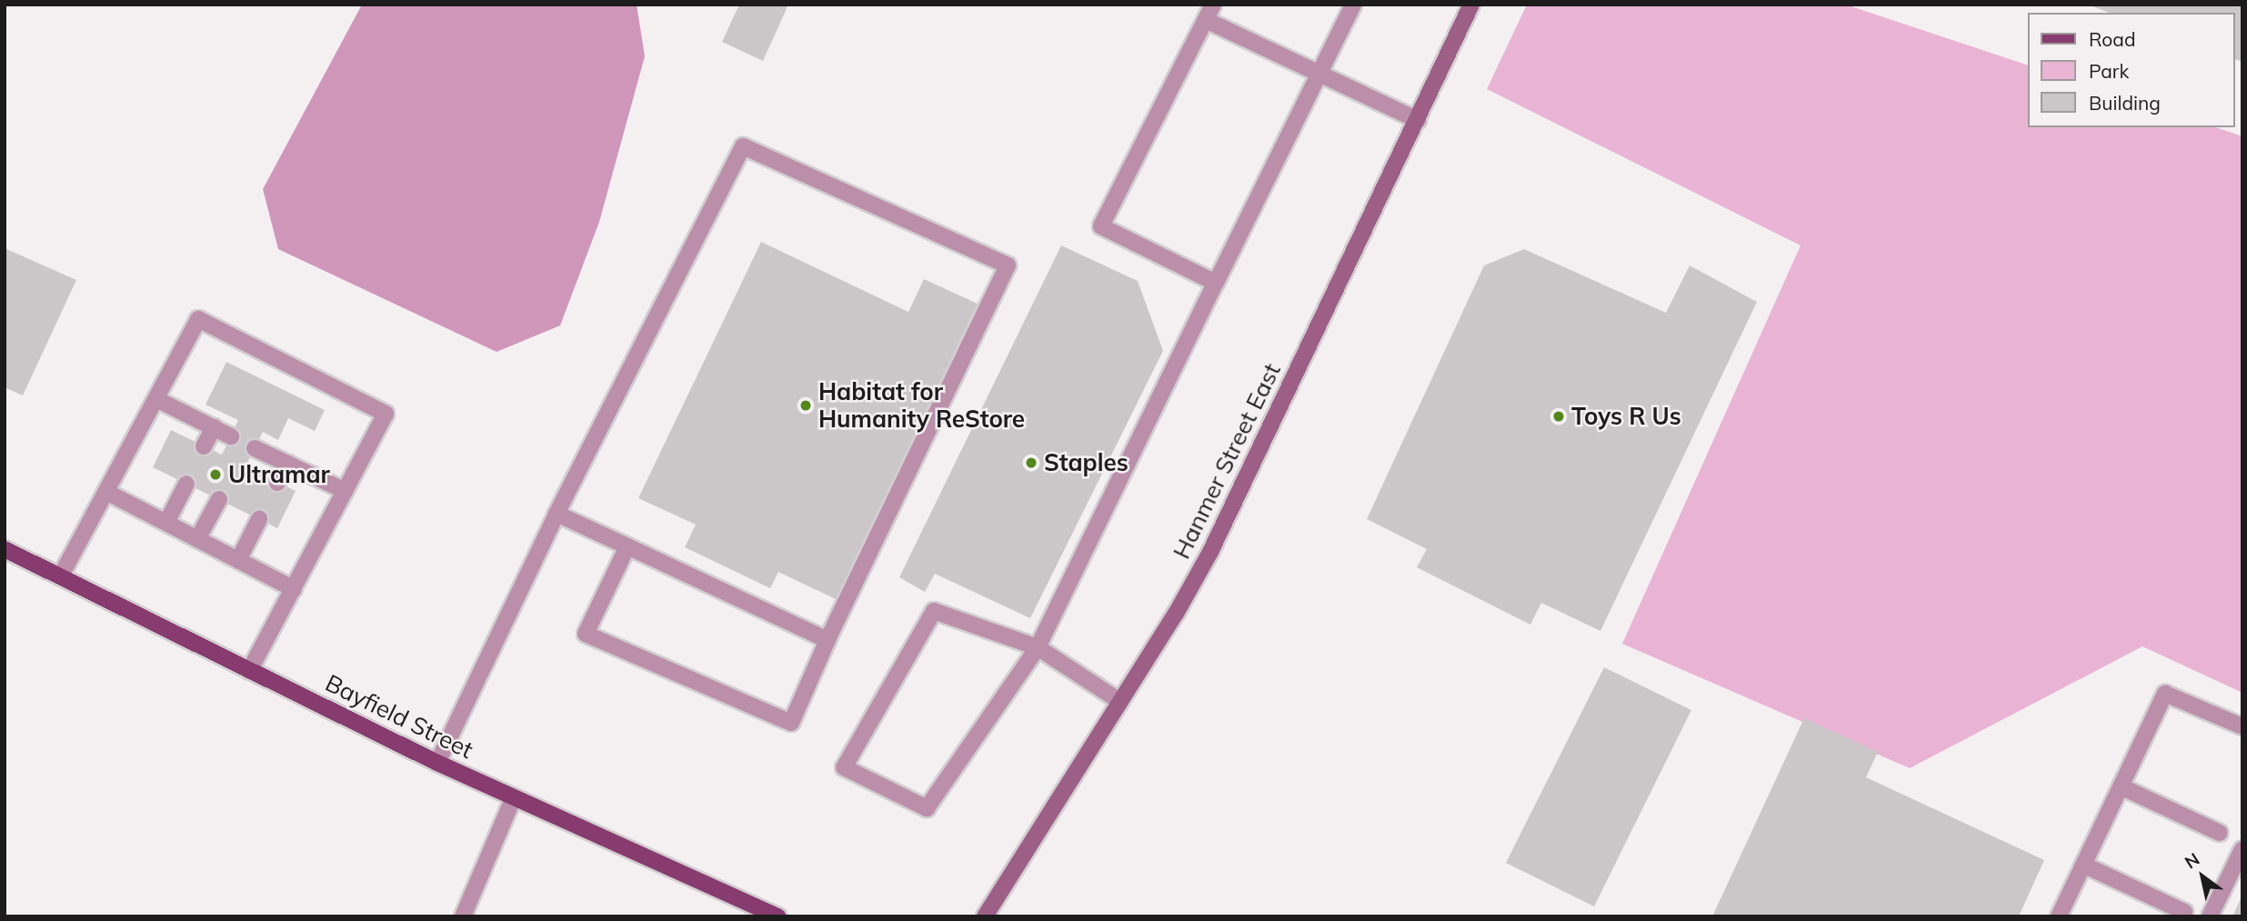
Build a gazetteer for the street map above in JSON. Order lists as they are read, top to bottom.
{
  "streets": {
    "main road": ["Bayfield Street"],
    "street": ["Hanmer Street East"]
  },
  "places": [
    "Habitat for Humanity ReStore",
    "Toys R Us",
    "Staples",
    "Ultramar"
  ],
  "legend": ["Road", "Park", "Building"],
  "north": "top left"
}
